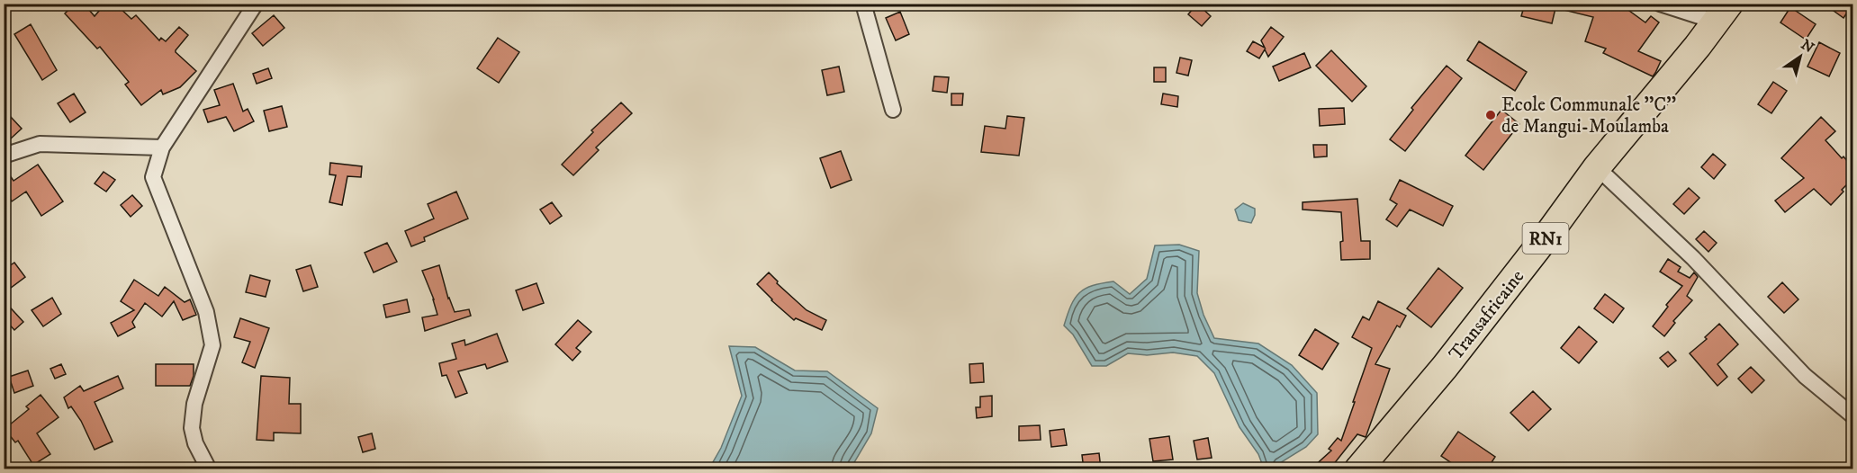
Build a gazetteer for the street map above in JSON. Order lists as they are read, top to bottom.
{
  "streets": {
    "highway": ["RN1", "Transafricaine"]
  },
  "places": ["Ecole Communale ''C'' de Mangui-Moulamba"],
  "north": "top right"
}
